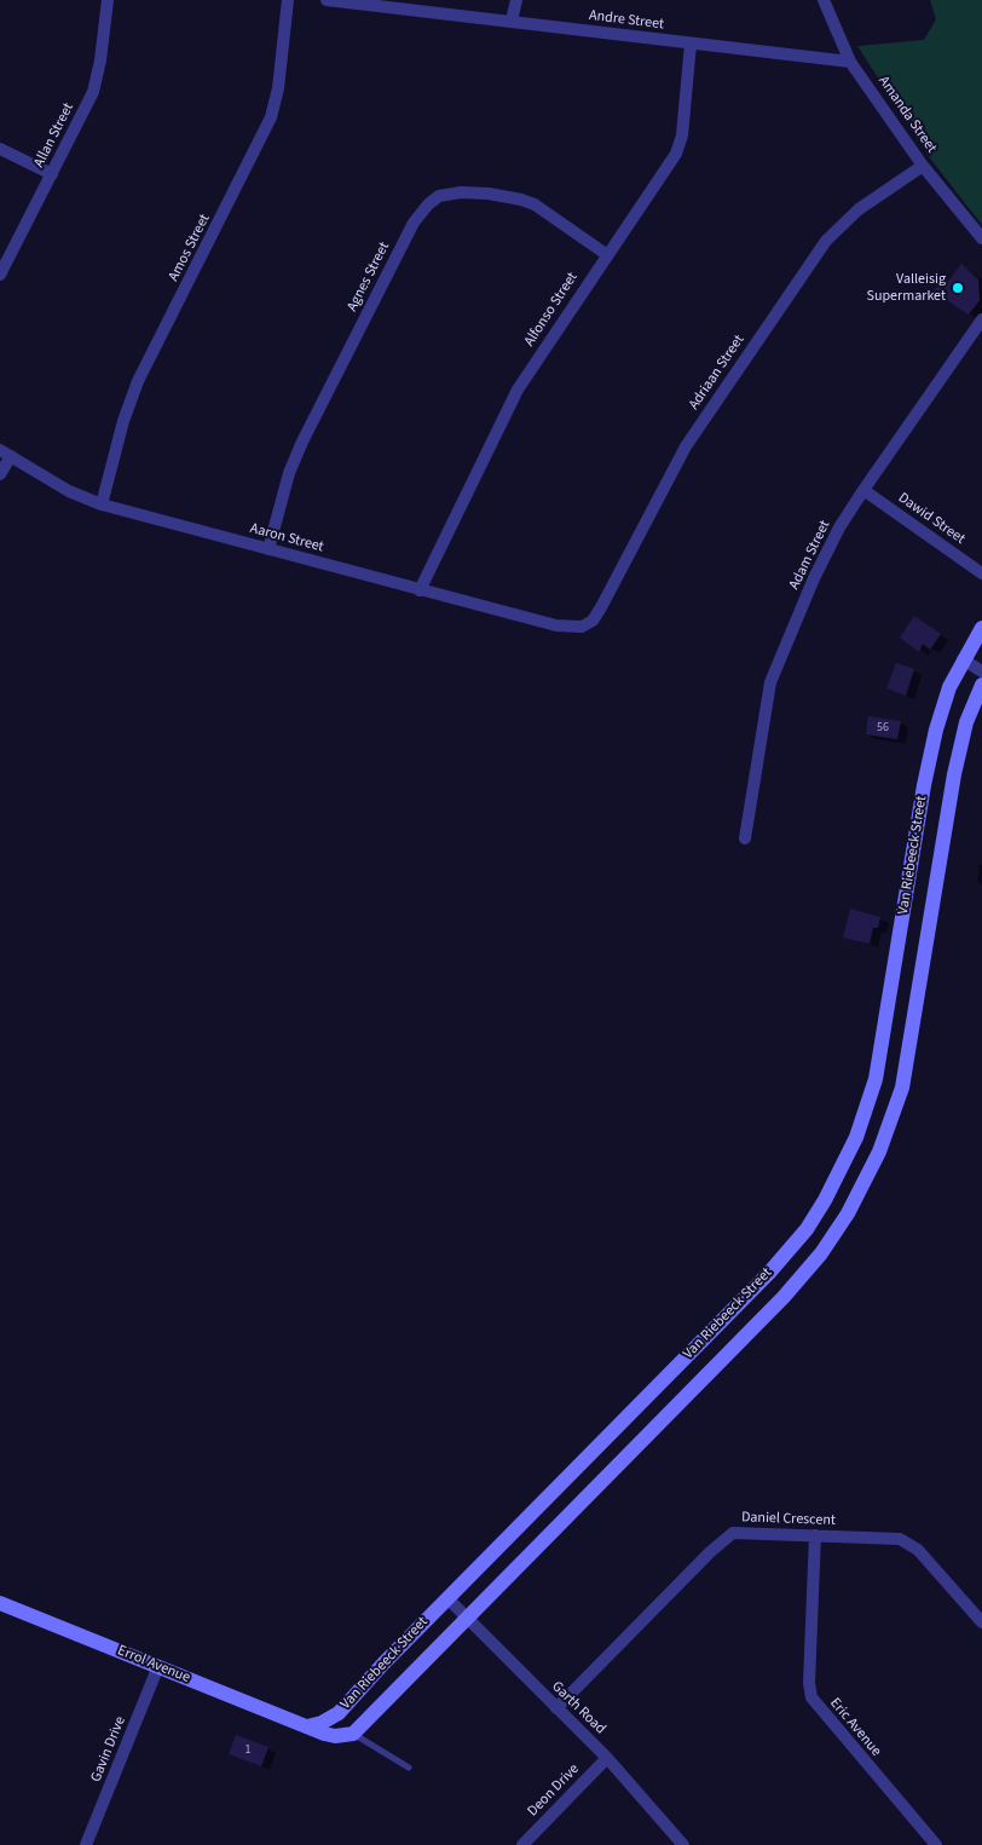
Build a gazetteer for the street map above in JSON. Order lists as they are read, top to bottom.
{
  "streets": {
    "street": [
      "Andre Street",
      "Amanda Street",
      "Allan Street",
      "Amos Street",
      "Agnes Street",
      "Alfonso Street",
      "Adriaan Street",
      "Dawid Street",
      "Aaron Street",
      "Adam Street",
      "Van Riebeeck Street",
      "Daniel Crescent",
      "Errol Avenue",
      "Garth Road",
      "Eric Avenue",
      "Gavin Drive",
      "Deon Drive"
    ]
  },
  "crossings": [
    ["Andre Street", "Amanda Street"],
    ["Andre Street", "Alfonso Street"],
    ["Amanda Street", "Adriaan Street"],
    ["Amos Street", "Aaron Street"],
    ["Agnes Street", "Alfonso Street"],
    ["Agnes Street", "Aaron Street"],
    ["Alfonso Street", "Aaron Street"],
    ["Adriaan Street", "Aaron Street"],
    ["Dawid Street", "Adam Street"],
    ["Van Riebeeck Street", "Errol Avenue"],
    ["Van Riebeeck Street", "Garth Road"],
    ["Daniel Crescent", "Garth Road"],
    ["Daniel Crescent", "Eric Avenue"],
    ["Errol Avenue", "Gavin Drive"],
    ["Garth Road", "Deon Drive"]
  ],
  "places": ["Valleisig Supermarket"],
  "house_numbers": ["56", "1"]
}
